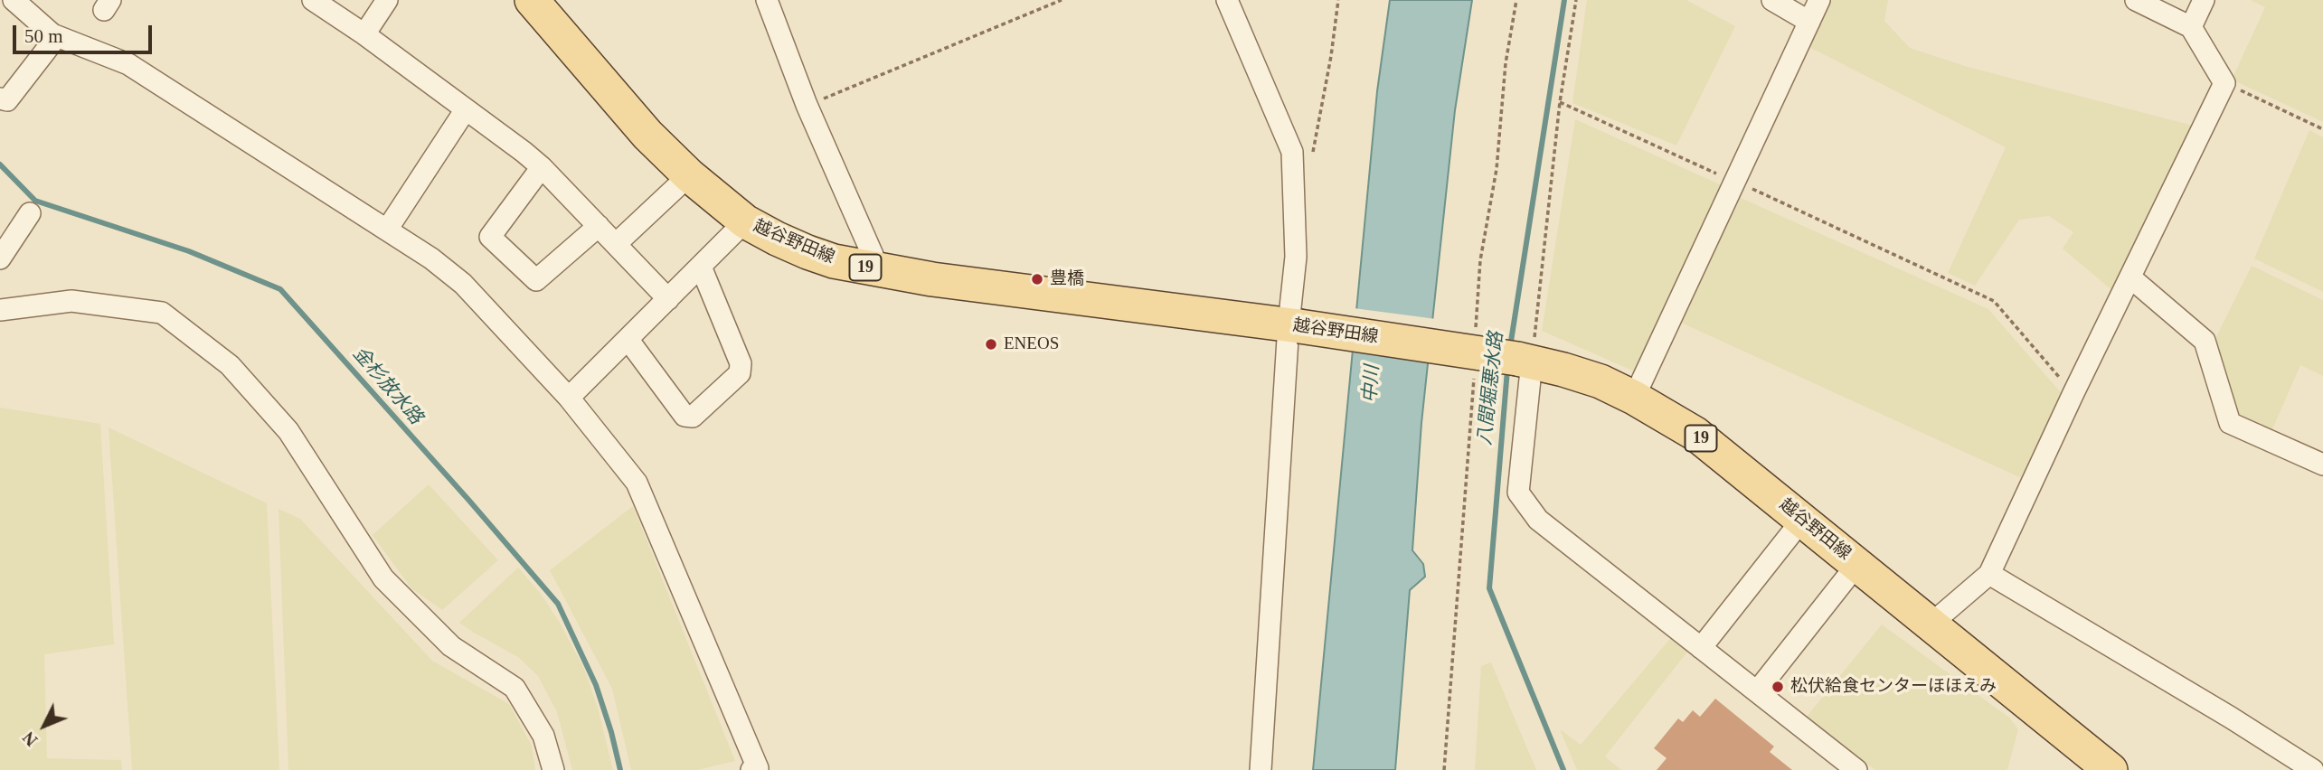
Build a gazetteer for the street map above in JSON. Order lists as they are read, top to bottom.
{
  "streets": {
    "main road": ["越谷野田線", "19"]
  },
  "water": ["中川", "金杉放水路", "八間堀悪水路"],
  "places": ["豊橋", "ENEOS", "松伏給食センターほほえみ"],
  "scale_bar": "50 m",
  "north": "bottom left"
}
